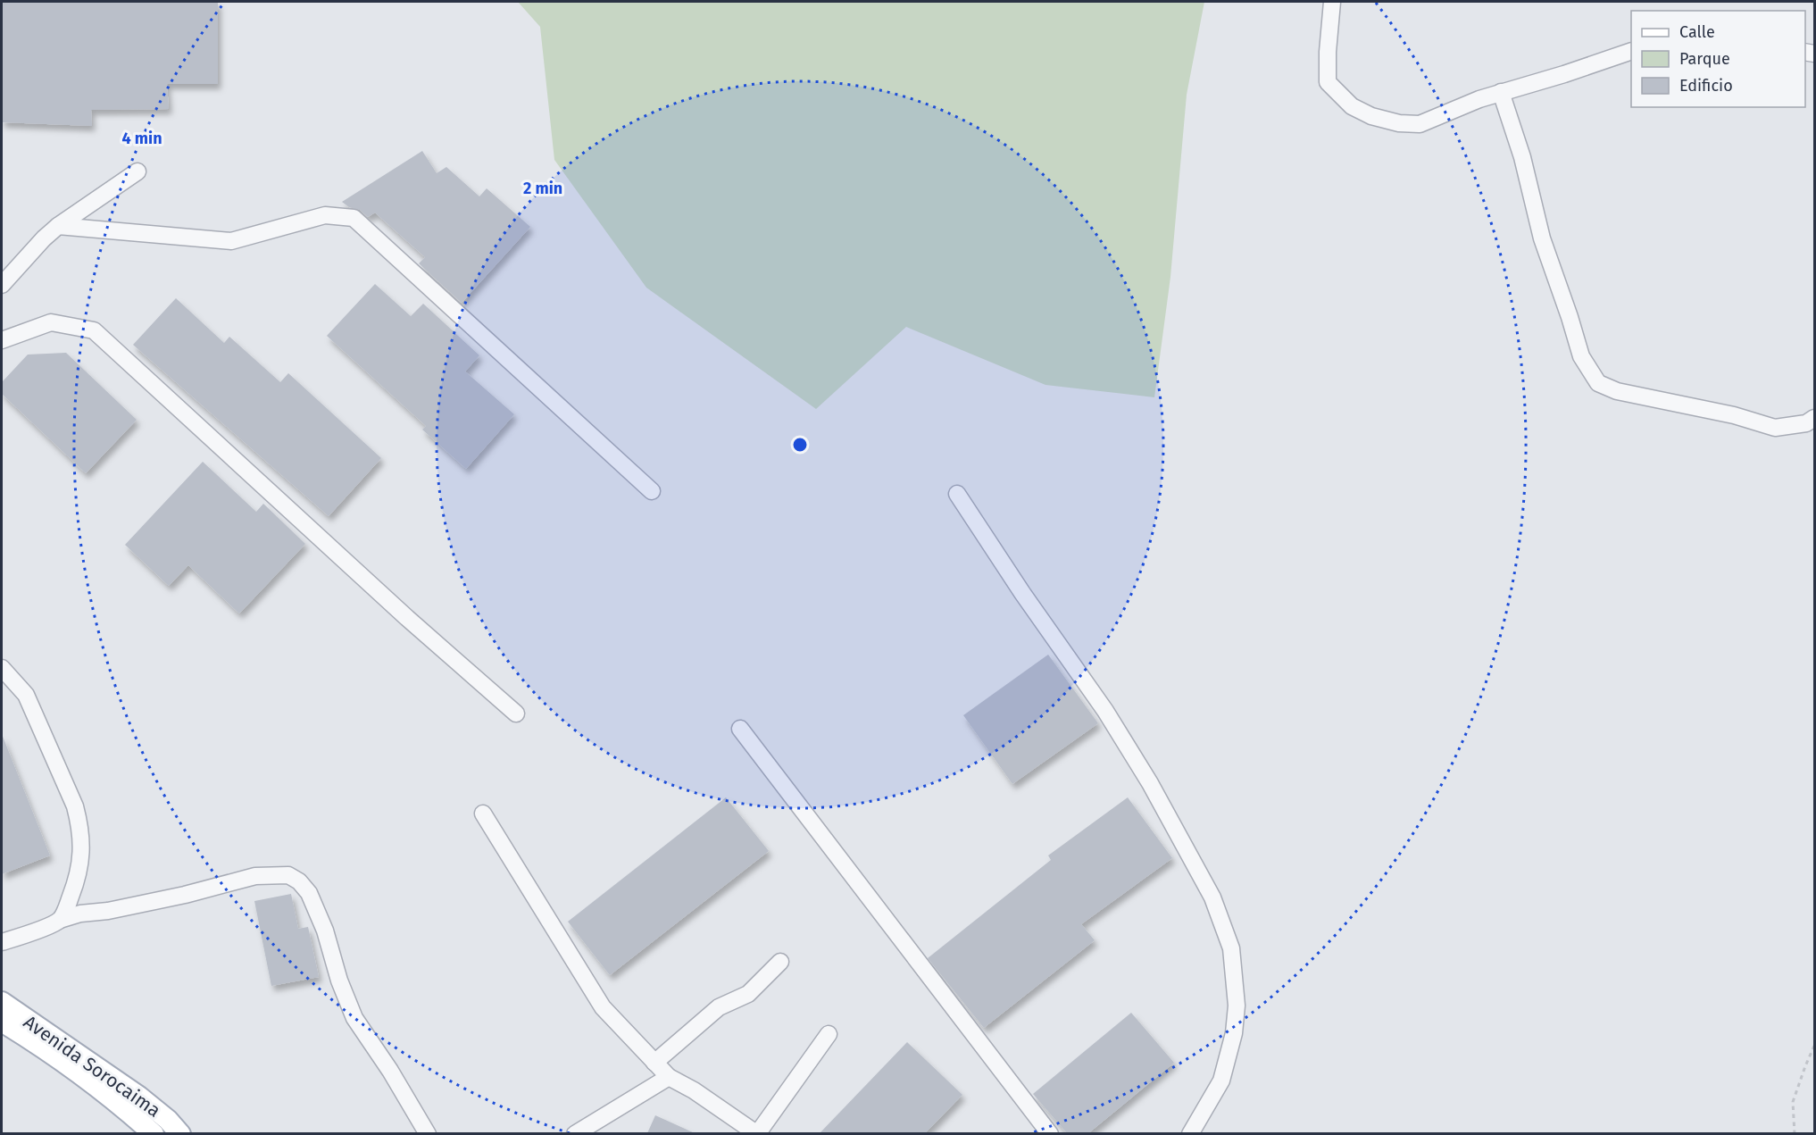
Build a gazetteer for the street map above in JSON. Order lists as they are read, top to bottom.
{
  "streets": {
    "main road": ["Avenida Sorocaima"]
  },
  "legend": ["Calle", "Parque", "Edificio"],
  "rings": ["4 min", "2 min"]
}
